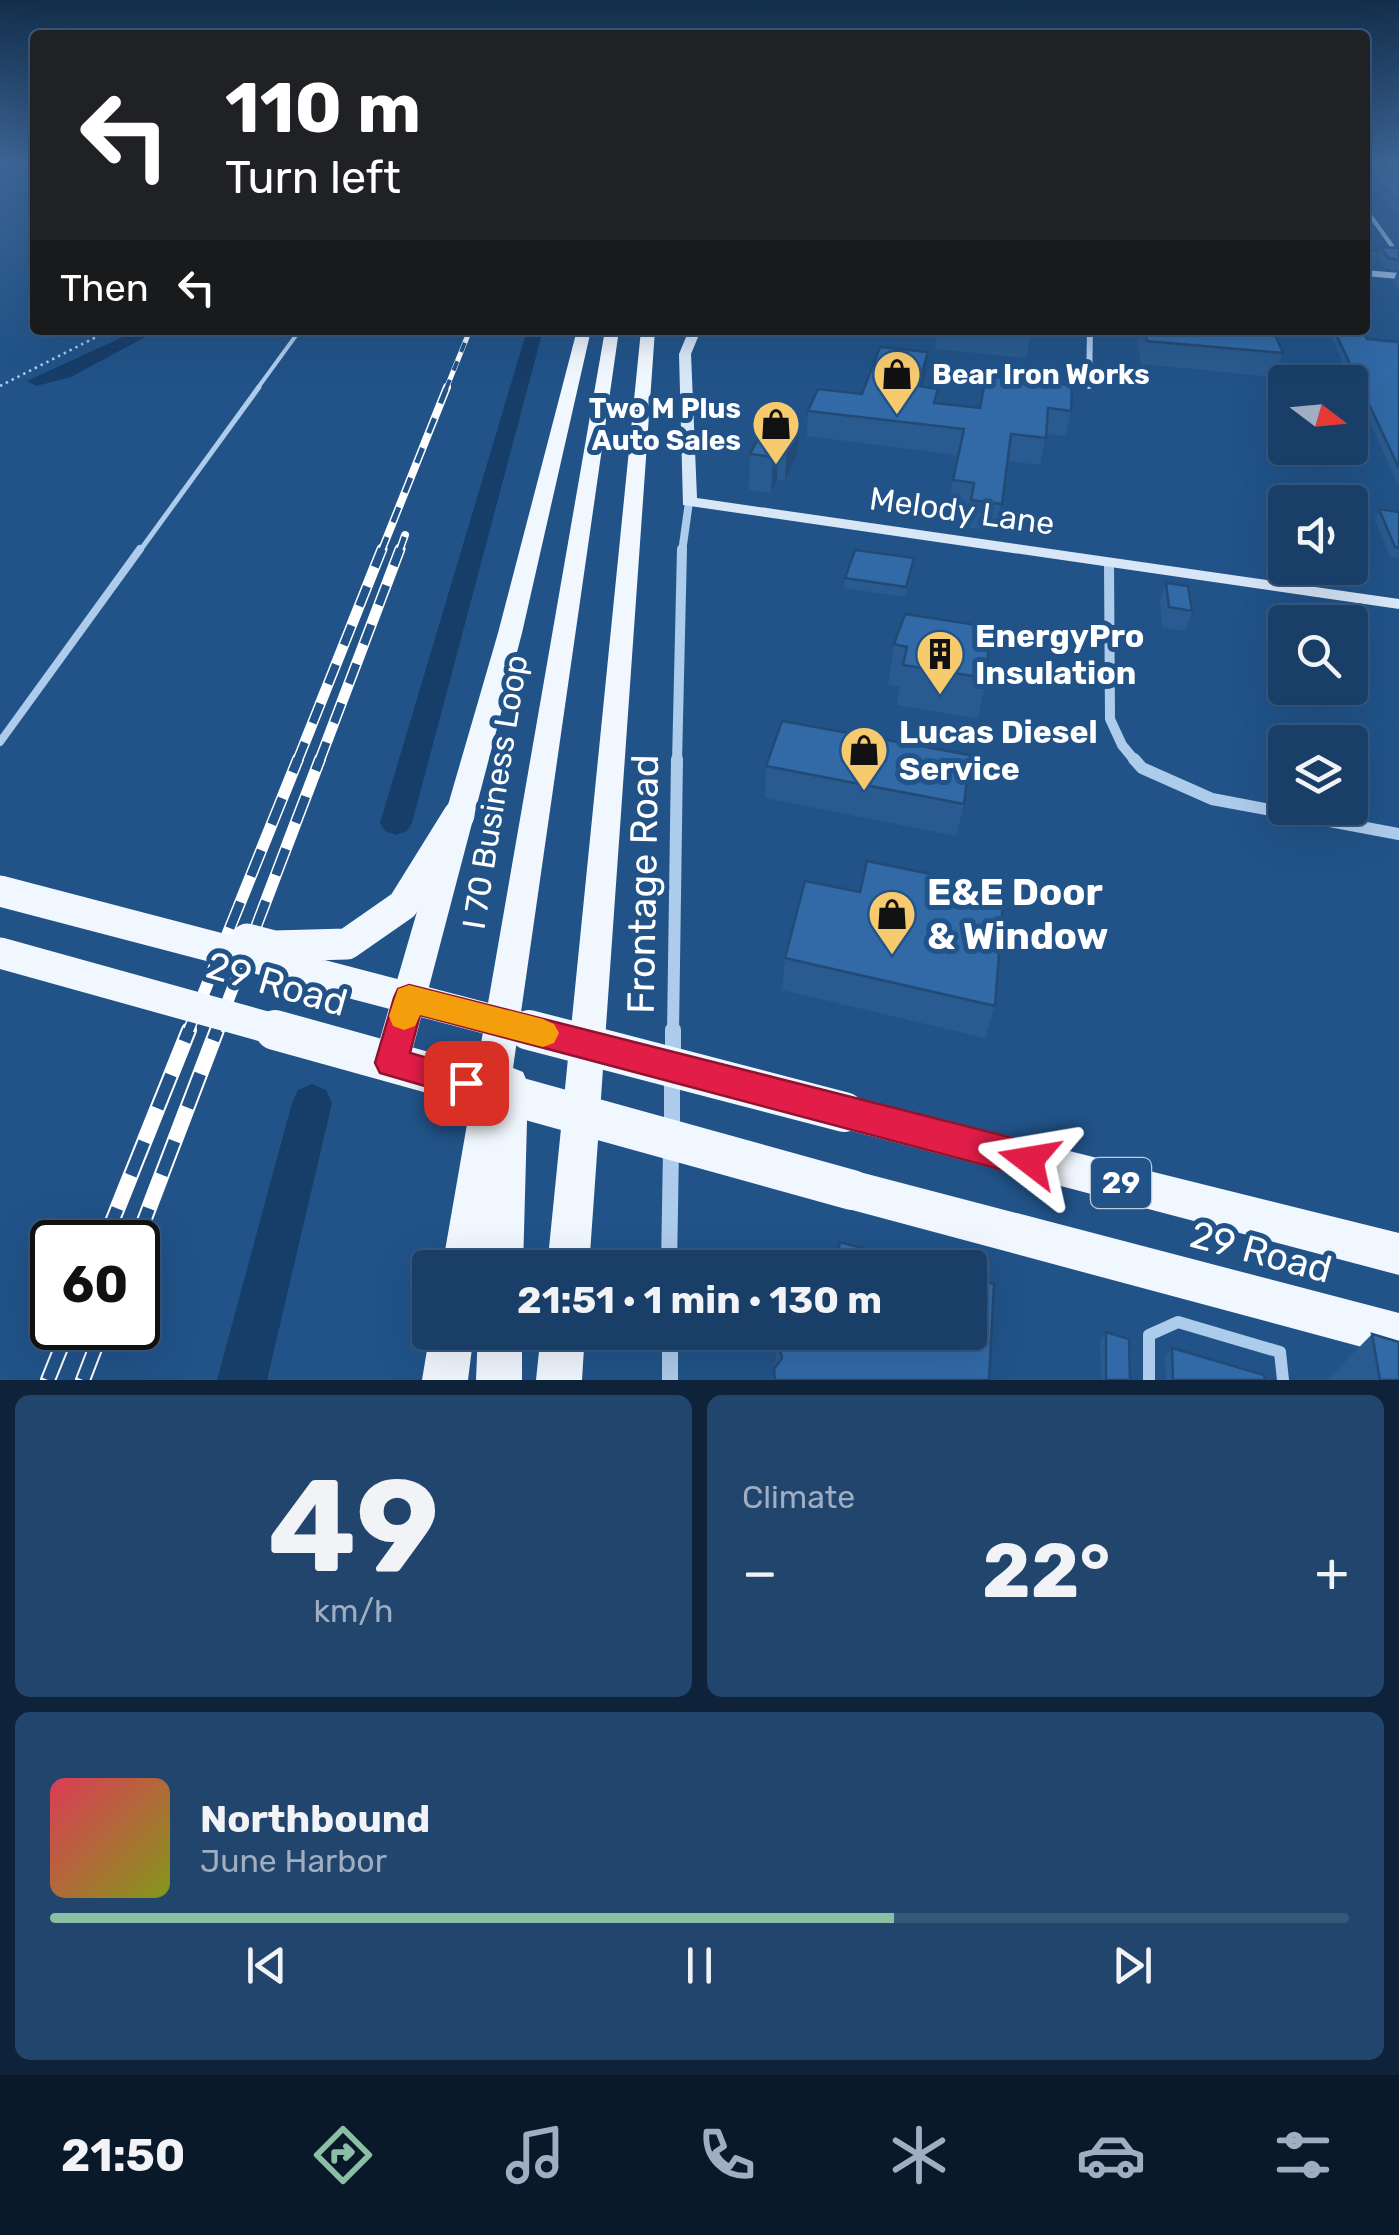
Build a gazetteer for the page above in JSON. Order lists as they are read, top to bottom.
{
  "streets": {
    "main road": ["I 70 Business Loop", "29 Road", "29"],
    "street": ["Melody Lane", "Frontage Road"]
  },
  "crossings": [
    ["Melody Lane", "Frontage Road"]
  ],
  "places": {
    "shop": [
      "Bear Iron Works",
      "Two M Plus Auto Sales",
      "Lucas Diesel Service",
      "E&E Door & Window"
    ],
    "building": ["EnergyPro Insulation"]
  },
  "north": "right",
  "page": {
    "turn": ["110 m", "Turn left"],
    "then": "Then",
    "limit": "60",
    "trip": "21:51 · 1 min · 130 m",
    "tile": [
      ["49", "km/h"],
      "Climate"
    ],
    "heat": ["−", "22°", "+"],
    "song": ["Northbound", "June Harbor"],
    "tabs": "21:50"
  }
}
